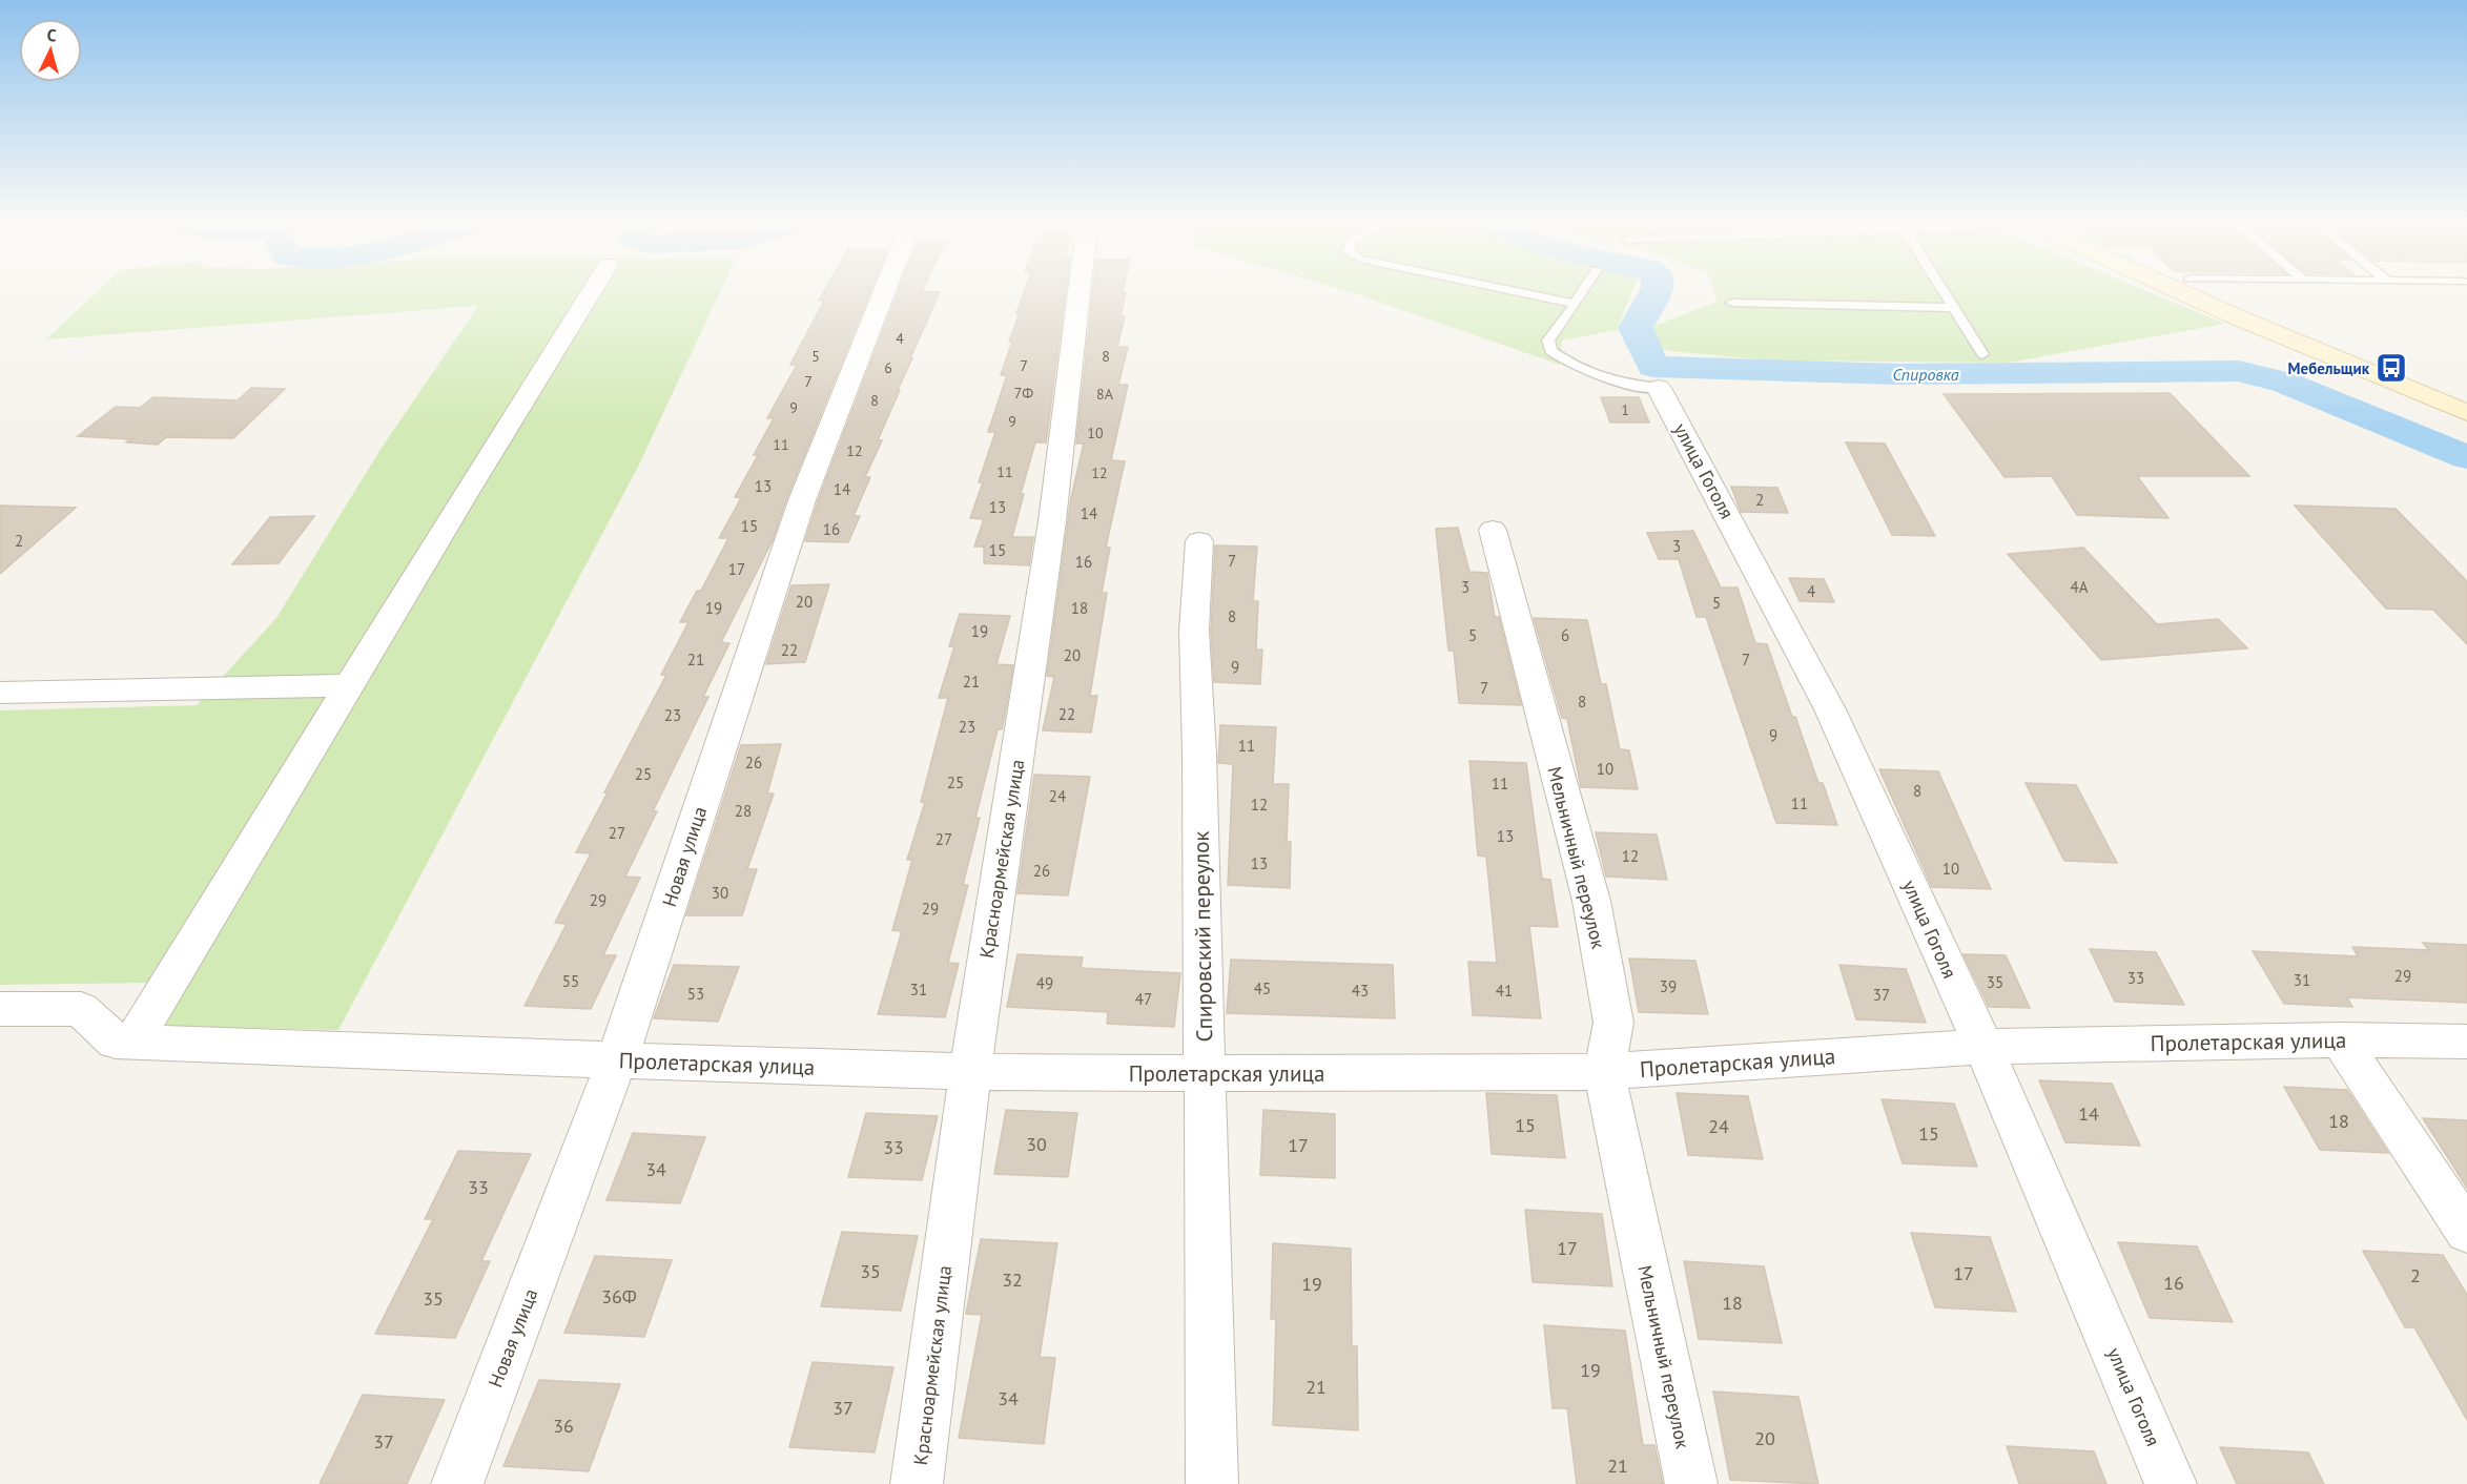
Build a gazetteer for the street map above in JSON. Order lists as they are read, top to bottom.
{
  "streets": {
    "street": [
      "улица Гоголя",
      "Новая улица",
      "Мельничный переулок",
      "Красноармейская улица",
      "Спировский переулок",
      "Пролетарская улица"
    ]
  },
  "crossings": [
    ["улица Гоголя", "Пролетарская улица"],
    ["Новая улица", "Пролетарская улица"],
    ["Мельничный переулок", "Пролетарская улица"],
    ["Красноармейская улица", "Пролетарская улица"],
    ["Спировский переулок", "Пролетарская улица"]
  ],
  "water": ["Спировка"],
  "places": {
    "bus stop": ["Мебельщик"]
  },
  "house_numbers": [
    "4",
    "5",
    "8",
    "7",
    "6",
    "7",
    "7Ф",
    "8А",
    "8",
    "9",
    "1",
    "9",
    "10",
    "11",
    "12",
    "11",
    "12",
    "13",
    "14",
    "2",
    "13",
    "14",
    "15",
    "16",
    "2",
    "3",
    "15",
    "7",
    "16",
    "17",
    "3",
    "4А",
    "4",
    "20",
    "5",
    "19",
    "18",
    "8",
    "19",
    "5",
    "6",
    "22",
    "20",
    "21",
    "7",
    "9",
    "21",
    "7",
    "8",
    "22",
    "23",
    "23",
    "9",
    "11",
    "26",
    "10",
    "25",
    "25",
    "11",
    "8",
    "24",
    "11",
    "12",
    "28",
    "27",
    "13",
    "27",
    "12",
    "13",
    "10",
    "26",
    "30",
    "29",
    "29",
    "29",
    "33",
    "31",
    "55",
    "35",
    "49",
    "39",
    "45",
    "31",
    "43",
    "41",
    "53",
    "37",
    "47",
    "14",
    "18",
    "15",
    "24",
    "15",
    "30",
    "17",
    "33",
    "34",
    "33",
    "17",
    "35",
    "17",
    "2",
    "32",
    "16",
    "19",
    "36Ф",
    "35",
    "18",
    "19",
    "21",
    "34",
    "37",
    "36",
    "20",
    "37",
    "21"
  ],
  "north": "top"
}
